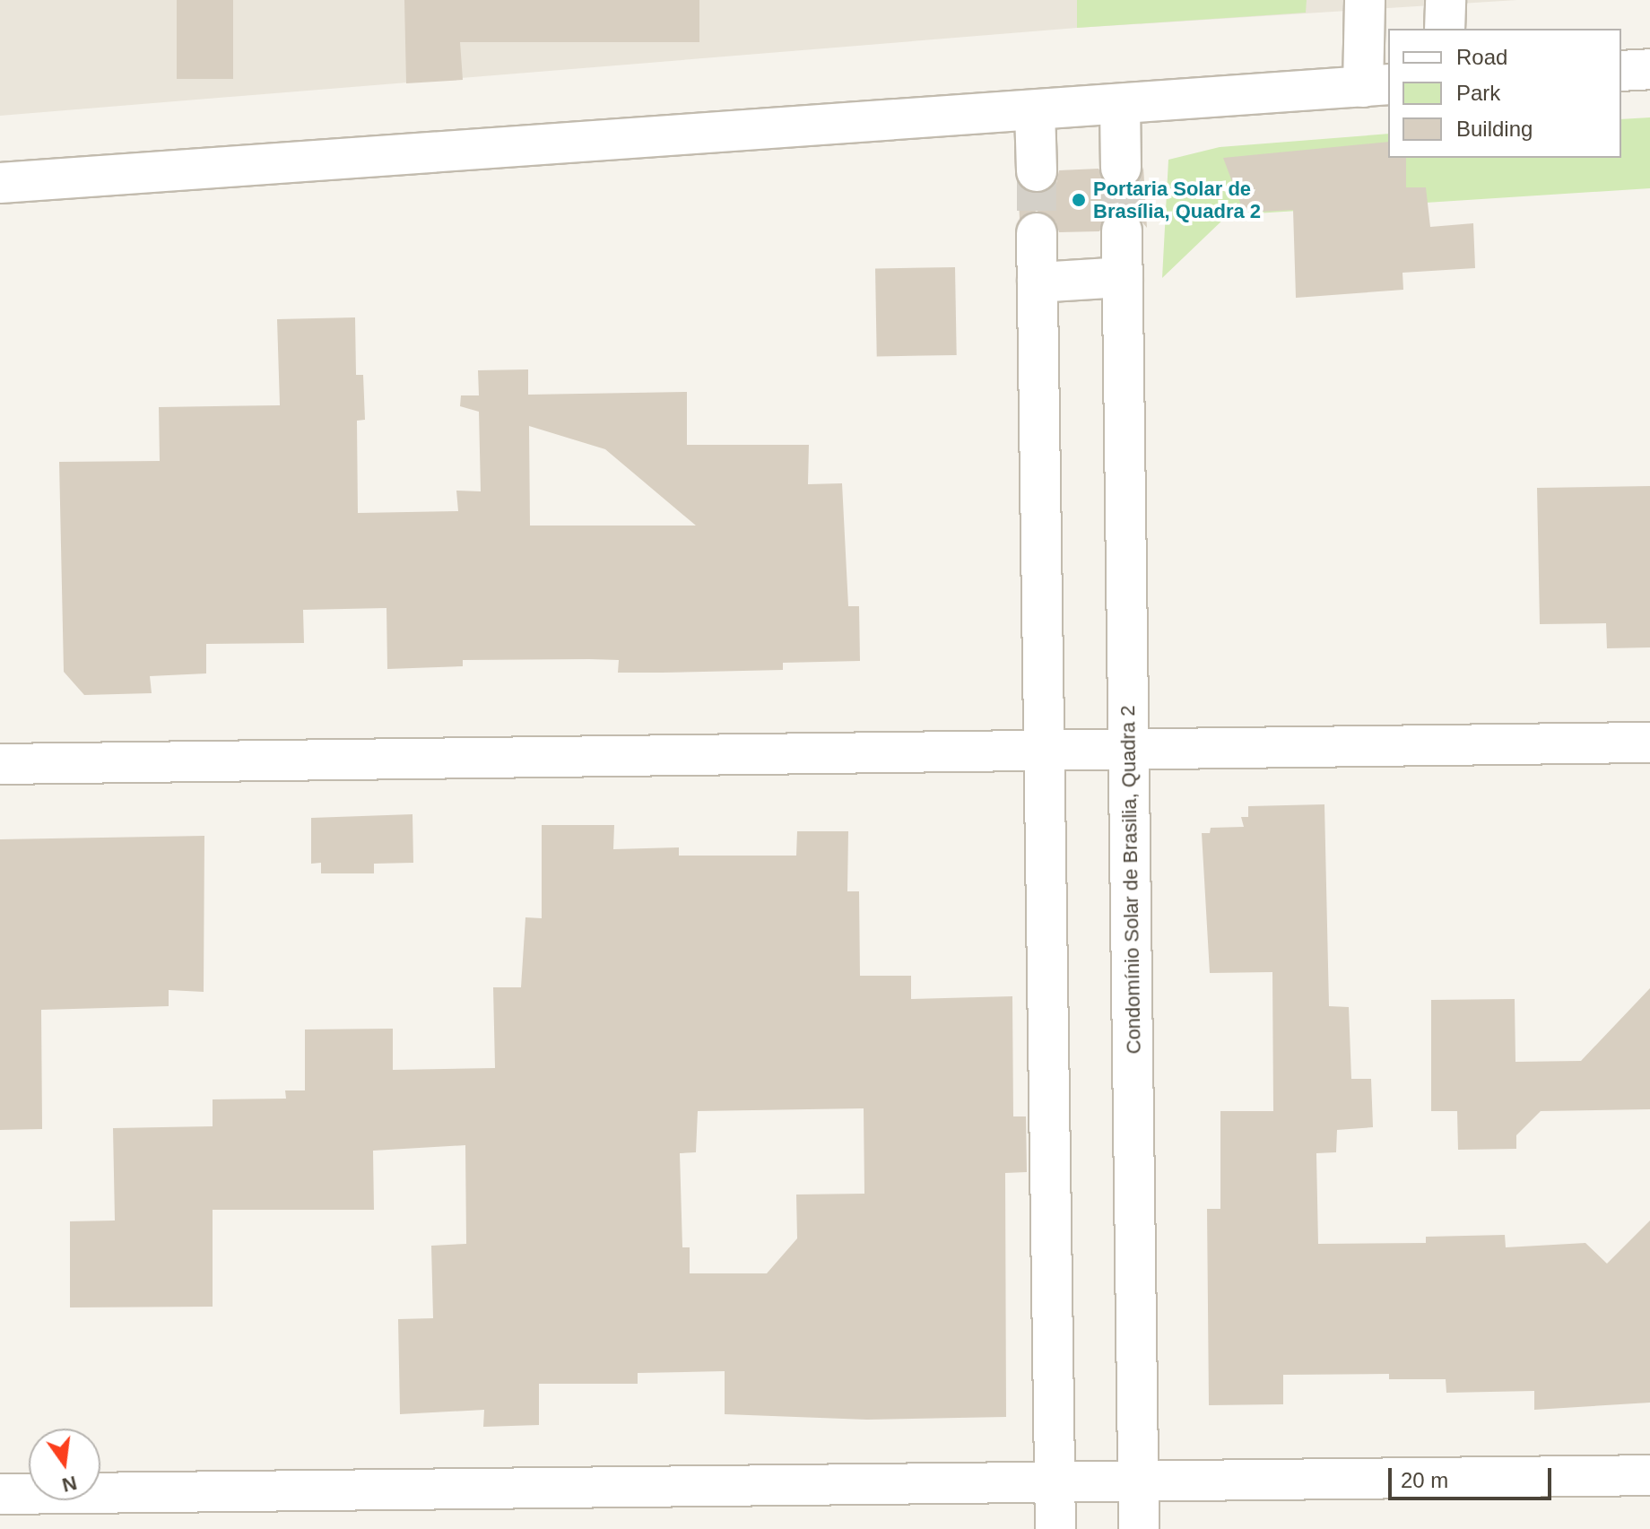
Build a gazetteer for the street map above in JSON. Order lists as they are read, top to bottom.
{
  "streets": {
    "street": ["Condomínio Solar de Brasilia, Quadra 2"]
  },
  "places": ["Portaria Solar de Brasília, Quadra 2"],
  "legend": ["Road", "Park", "Building"],
  "scale_bar": "20 m",
  "north": "bottom"
}
